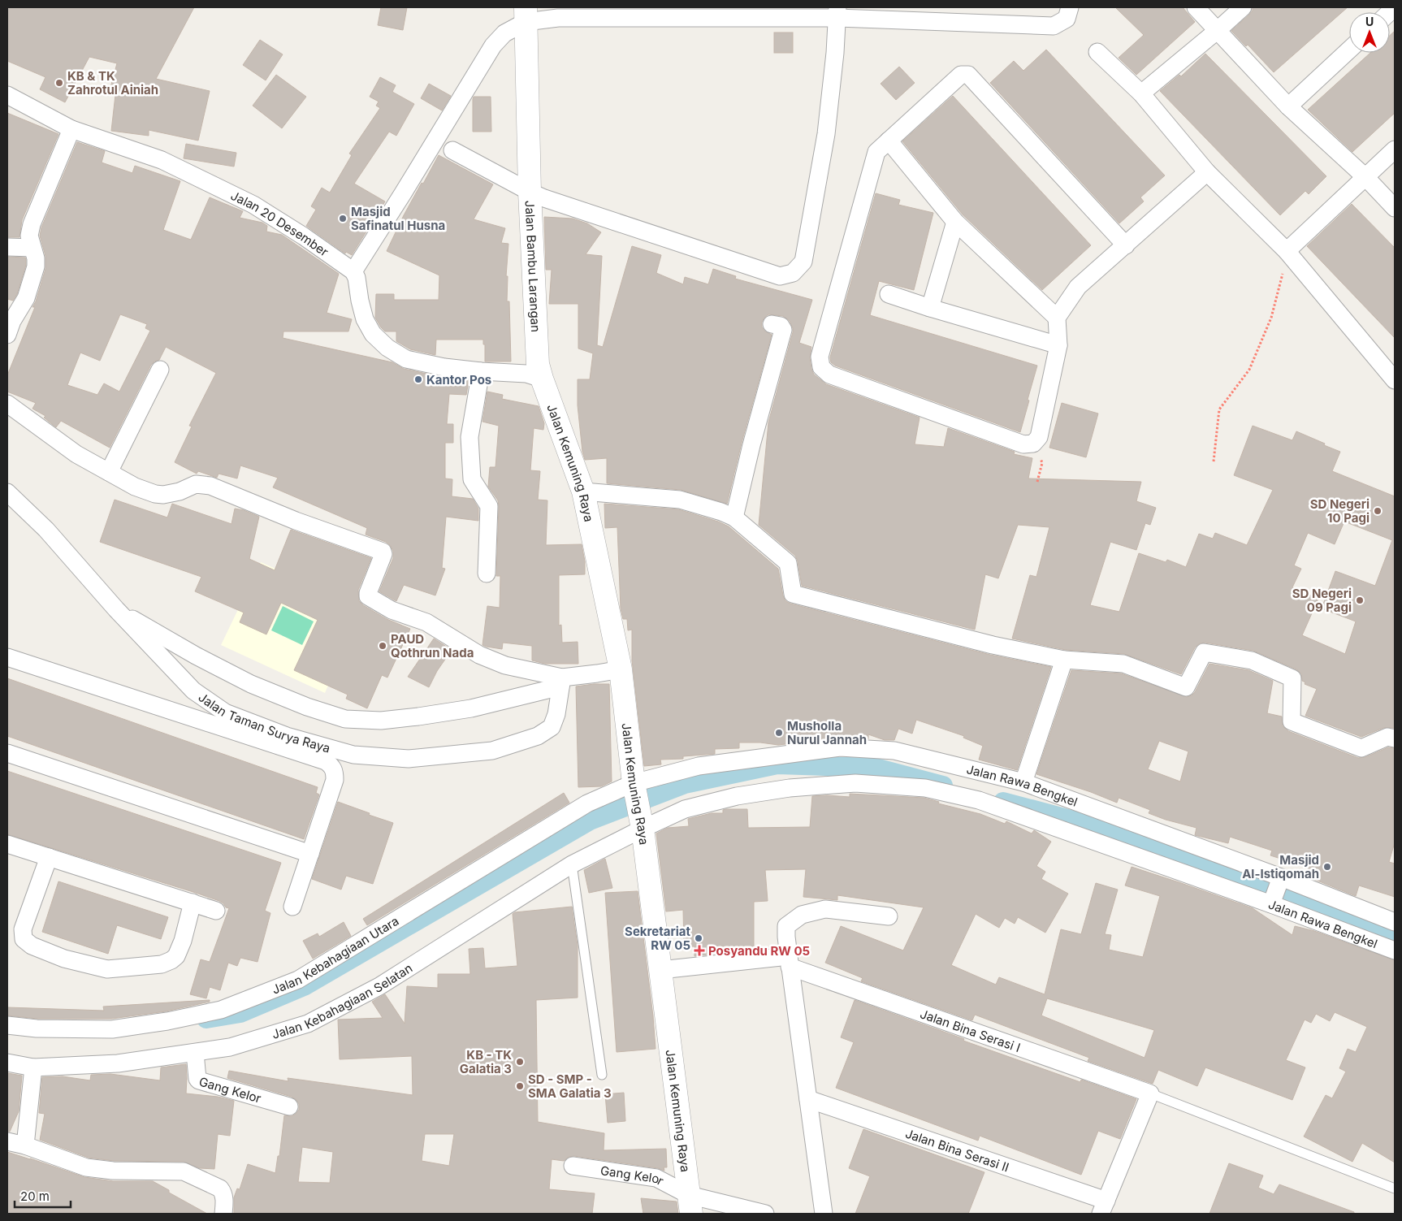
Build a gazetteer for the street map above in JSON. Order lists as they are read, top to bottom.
{
  "streets": {
    "street": [
      "Jalan 20 Desember",
      "Jalan Bambu Larangan",
      "Jalan Kemuning Raya",
      "Jalan Taman Surya Raya",
      "Jalan Rawa Bengkel",
      "Jalan Kebahagiaan Utara",
      "Jalan Kebahagiaan Selatan",
      "Jalan Bina Serasi I",
      "Gang Kelor",
      "Jalan Bina Serasi II"
    ]
  },
  "crossings": [
    ["Jalan Bambu Larangan", "Jalan Kemuning Raya"],
    ["Jalan Kemuning Raya", "Jalan Rawa Bengkel"],
    ["Jalan Kemuning Raya", "Jalan Kebahagiaan Utara"],
    ["Jalan Kemuning Raya", "Jalan Kebahagiaan Selatan"],
    ["Jalan Kemuning Raya", "Gang Kelor"],
    ["Jalan Rawa Bengkel", "Jalan Kebahagiaan Utara"],
    ["Jalan Rawa Bengkel", "Jalan Kebahagiaan Selatan"],
    ["Jalan Kebahagiaan Selatan", "Gang Kelor"]
  ],
  "places": {
    "other": [
      "KB & TK Zahrotul Ainiah",
      "Masjid Safinatul Husna",
      "Kantor Pos",
      "SD Negeri 10 Pagi",
      "SD Negeri 09 Pagi",
      "PAUD Qothrun Nada",
      "Musholla Nurul Jannah",
      "Masjid Al-Istiqomah",
      "Sekretariat RW 05",
      "KB - TK Galatia 3",
      "SD - SMP - SMA Galatia 3"
    ],
    "health": ["Posyandu RW 05"]
  },
  "scale_bar": "20 m",
  "north": "top"
}
